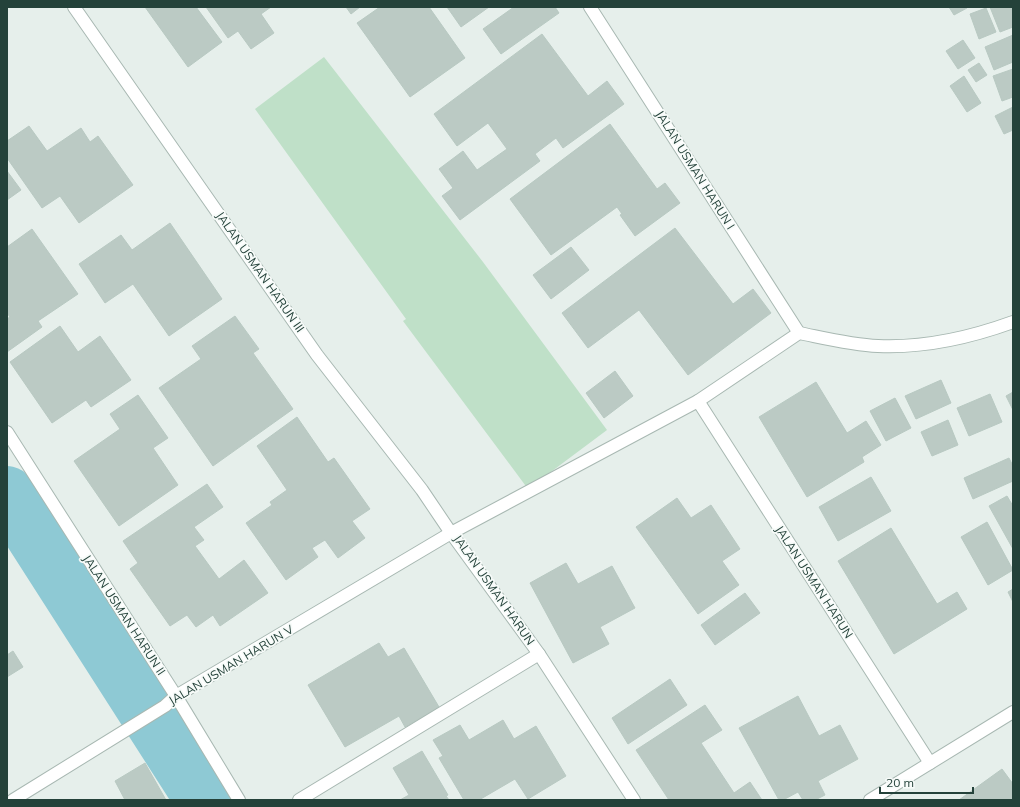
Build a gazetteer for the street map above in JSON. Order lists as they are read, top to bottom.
{
  "streets": {
    "street": [
      "JALAN USMAN HARUN I",
      "JALAN USMAN HARUN III",
      "JALAN USMAN HARUN",
      "JALAN USMAN HARUN II",
      "JALAN USMAN HARUN V"
    ]
  },
  "crossings": [
    ["JALAN USMAN HARUN I", "JALAN USMAN HARUN"],
    ["JALAN USMAN HARUN III", "JALAN USMAN HARUN"],
    ["JALAN USMAN HARUN III", "JALAN USMAN HARUN V"],
    ["JALAN USMAN HARUN", "JALAN USMAN HARUN V"],
    ["JALAN USMAN HARUN II", "JALAN USMAN HARUN V"]
  ],
  "scale_bar": "20 m"
}
